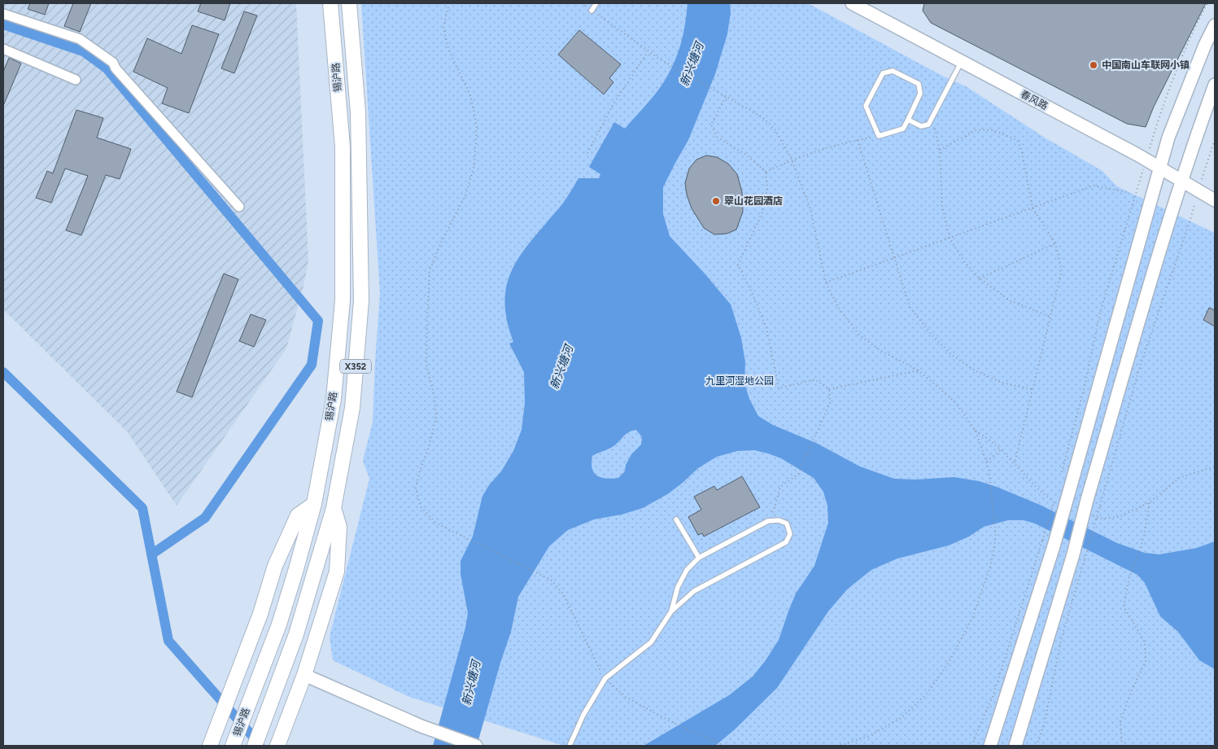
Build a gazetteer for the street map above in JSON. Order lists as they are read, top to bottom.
{
  "streets": {
    "main road": ["锡沪路", "春风路", "X352"]
  },
  "water": ["新兴塘河"],
  "parks": ["九里河湿地公园"],
  "places": ["中国南山车联网小镇", "翠山花园酒店"]
}
